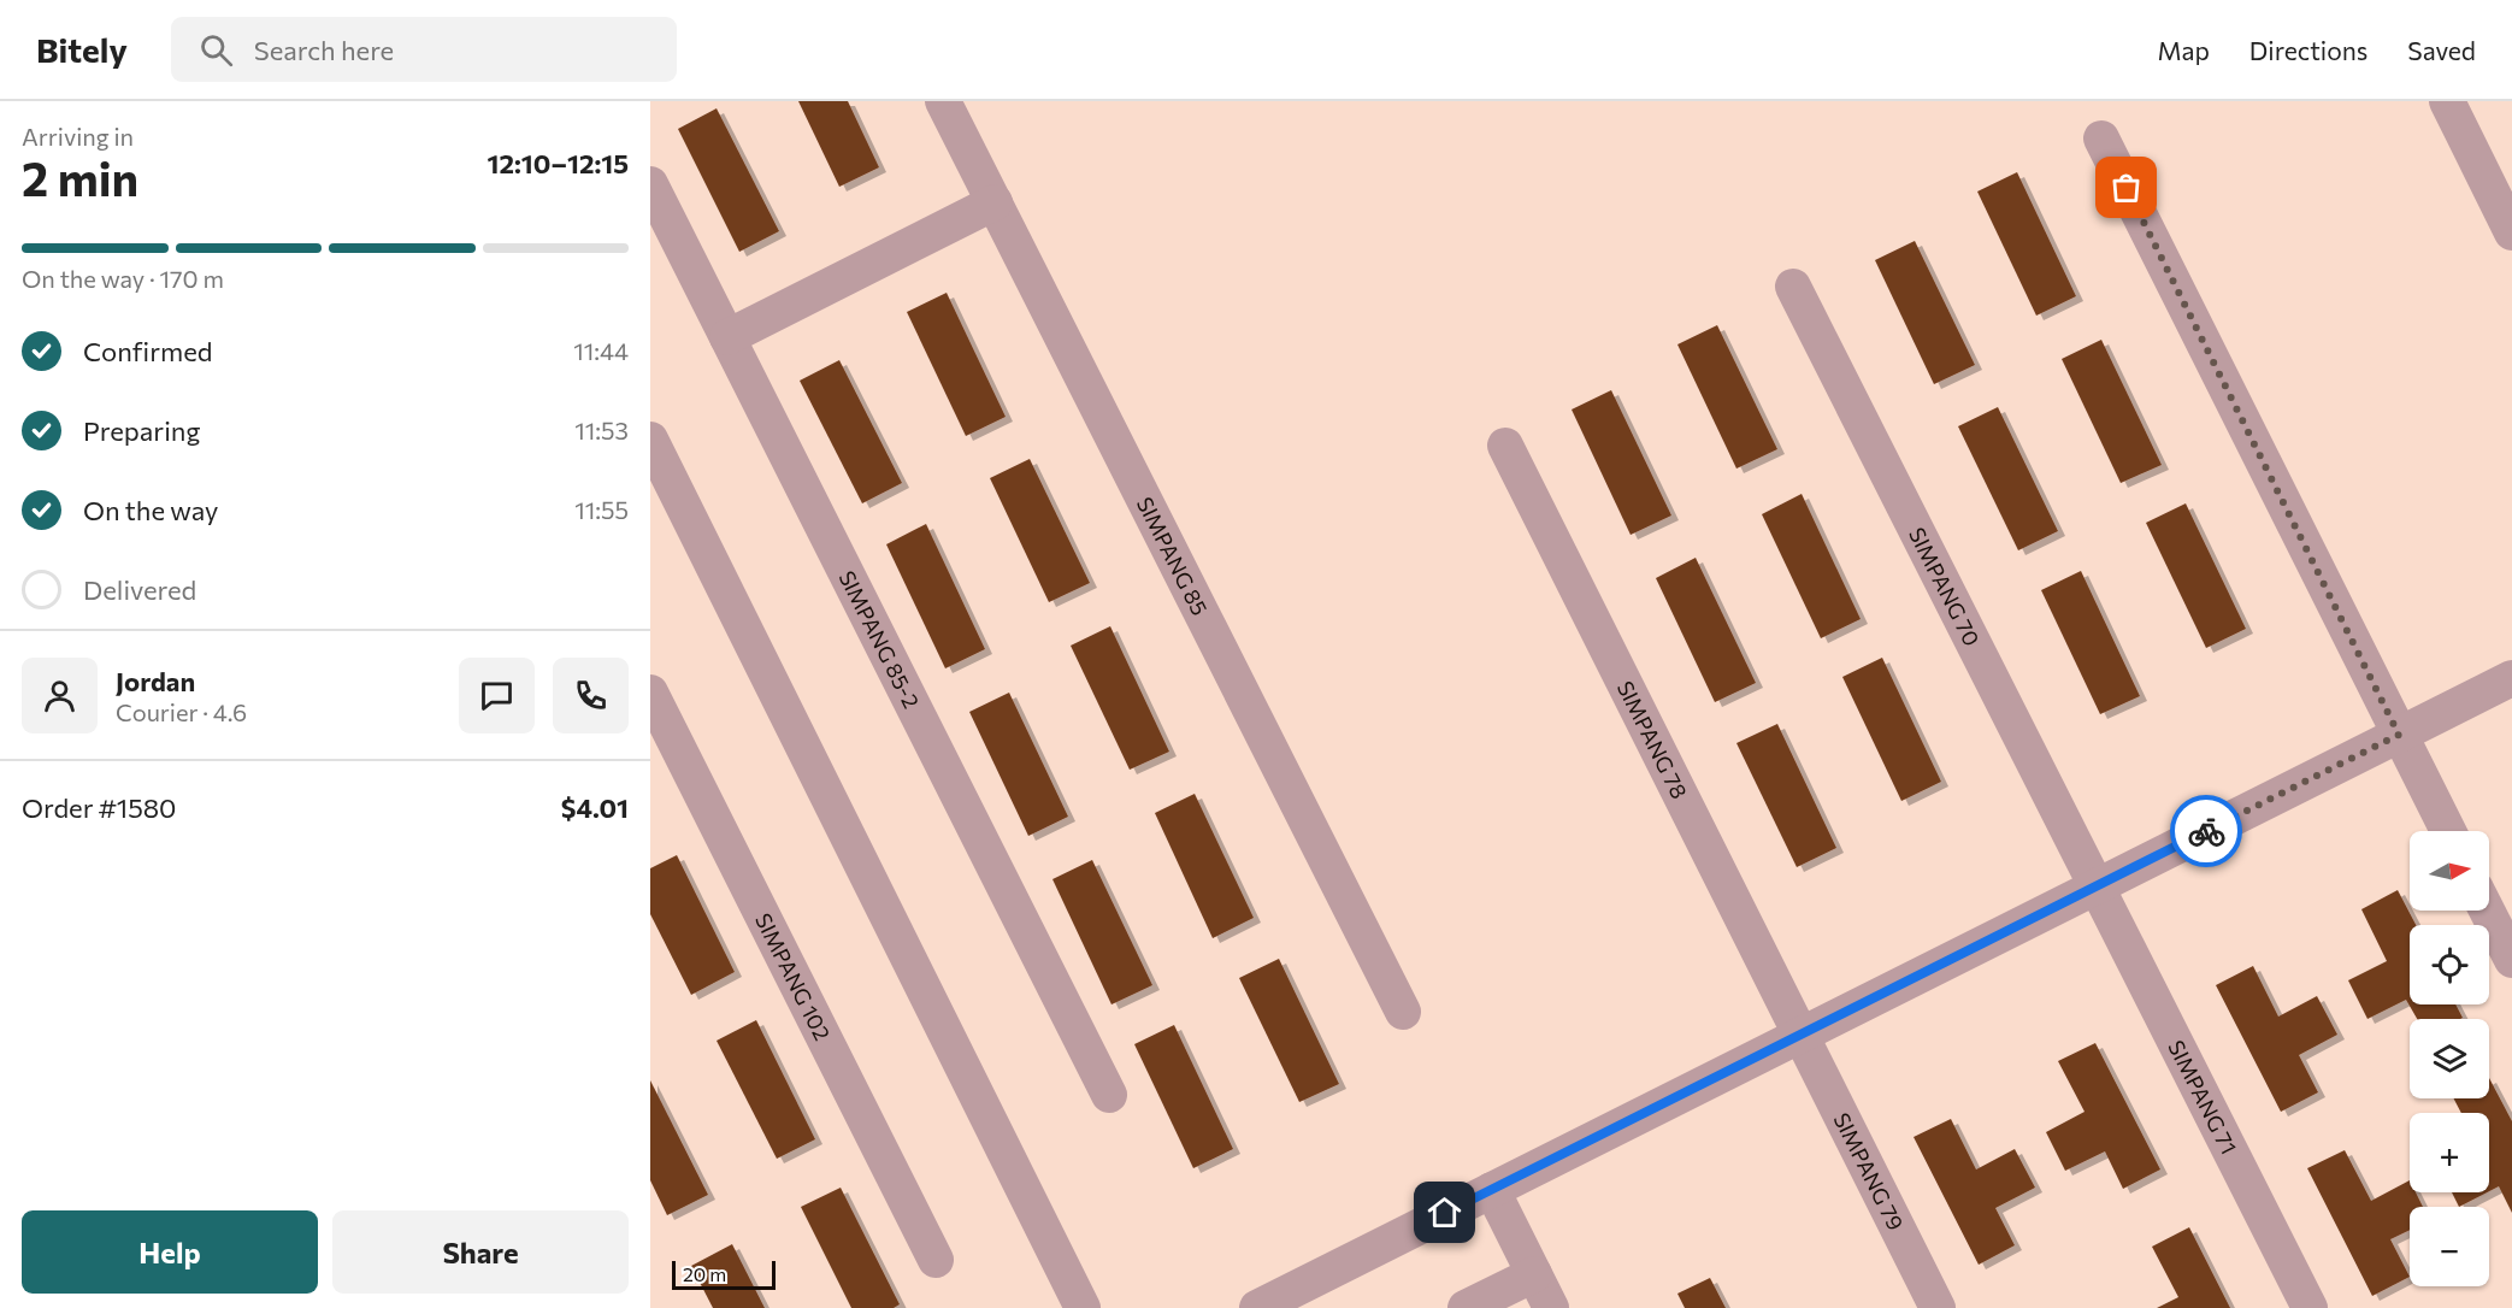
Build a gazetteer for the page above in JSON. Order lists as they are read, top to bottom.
{
  "streets": {
    "street": [
      "SIMPANG 85",
      "SIMPANG 70",
      "SIMPANG 85-2",
      "SIMPANG 78",
      "SIMPANG 102",
      "SIMPANG 71",
      "SIMPANG 79"
    ]
  },
  "crossings": [
    ["SIMPANG 70", "SIMPANG 71"],
    ["SIMPANG 78", "SIMPANG 79"]
  ],
  "scale_bar": "20 m",
  "north": "right",
  "page": {
    "header": "Bitely",
    "search": "Search here",
    "nav": ["Map", "Directions", "Saved"],
    "heading": ["2 min", "Arriving in", "12:10–12:15"],
    "panel": [
      "Jordan",
      "Courier · 4.6",
      "Order #1580",
      "$4.01"
    ],
    "bar": "On the way · 170 m",
    "list": [
      ["Confirmed", "11:44"],
      ["Preparing", "11:53"],
      ["On the way", "11:55"],
      "Delivered"
    ],
    "map_buttons": ["+", "−"],
    "buttons": ["Help", "Share"],
    "scale": "20 m"
  }
}
